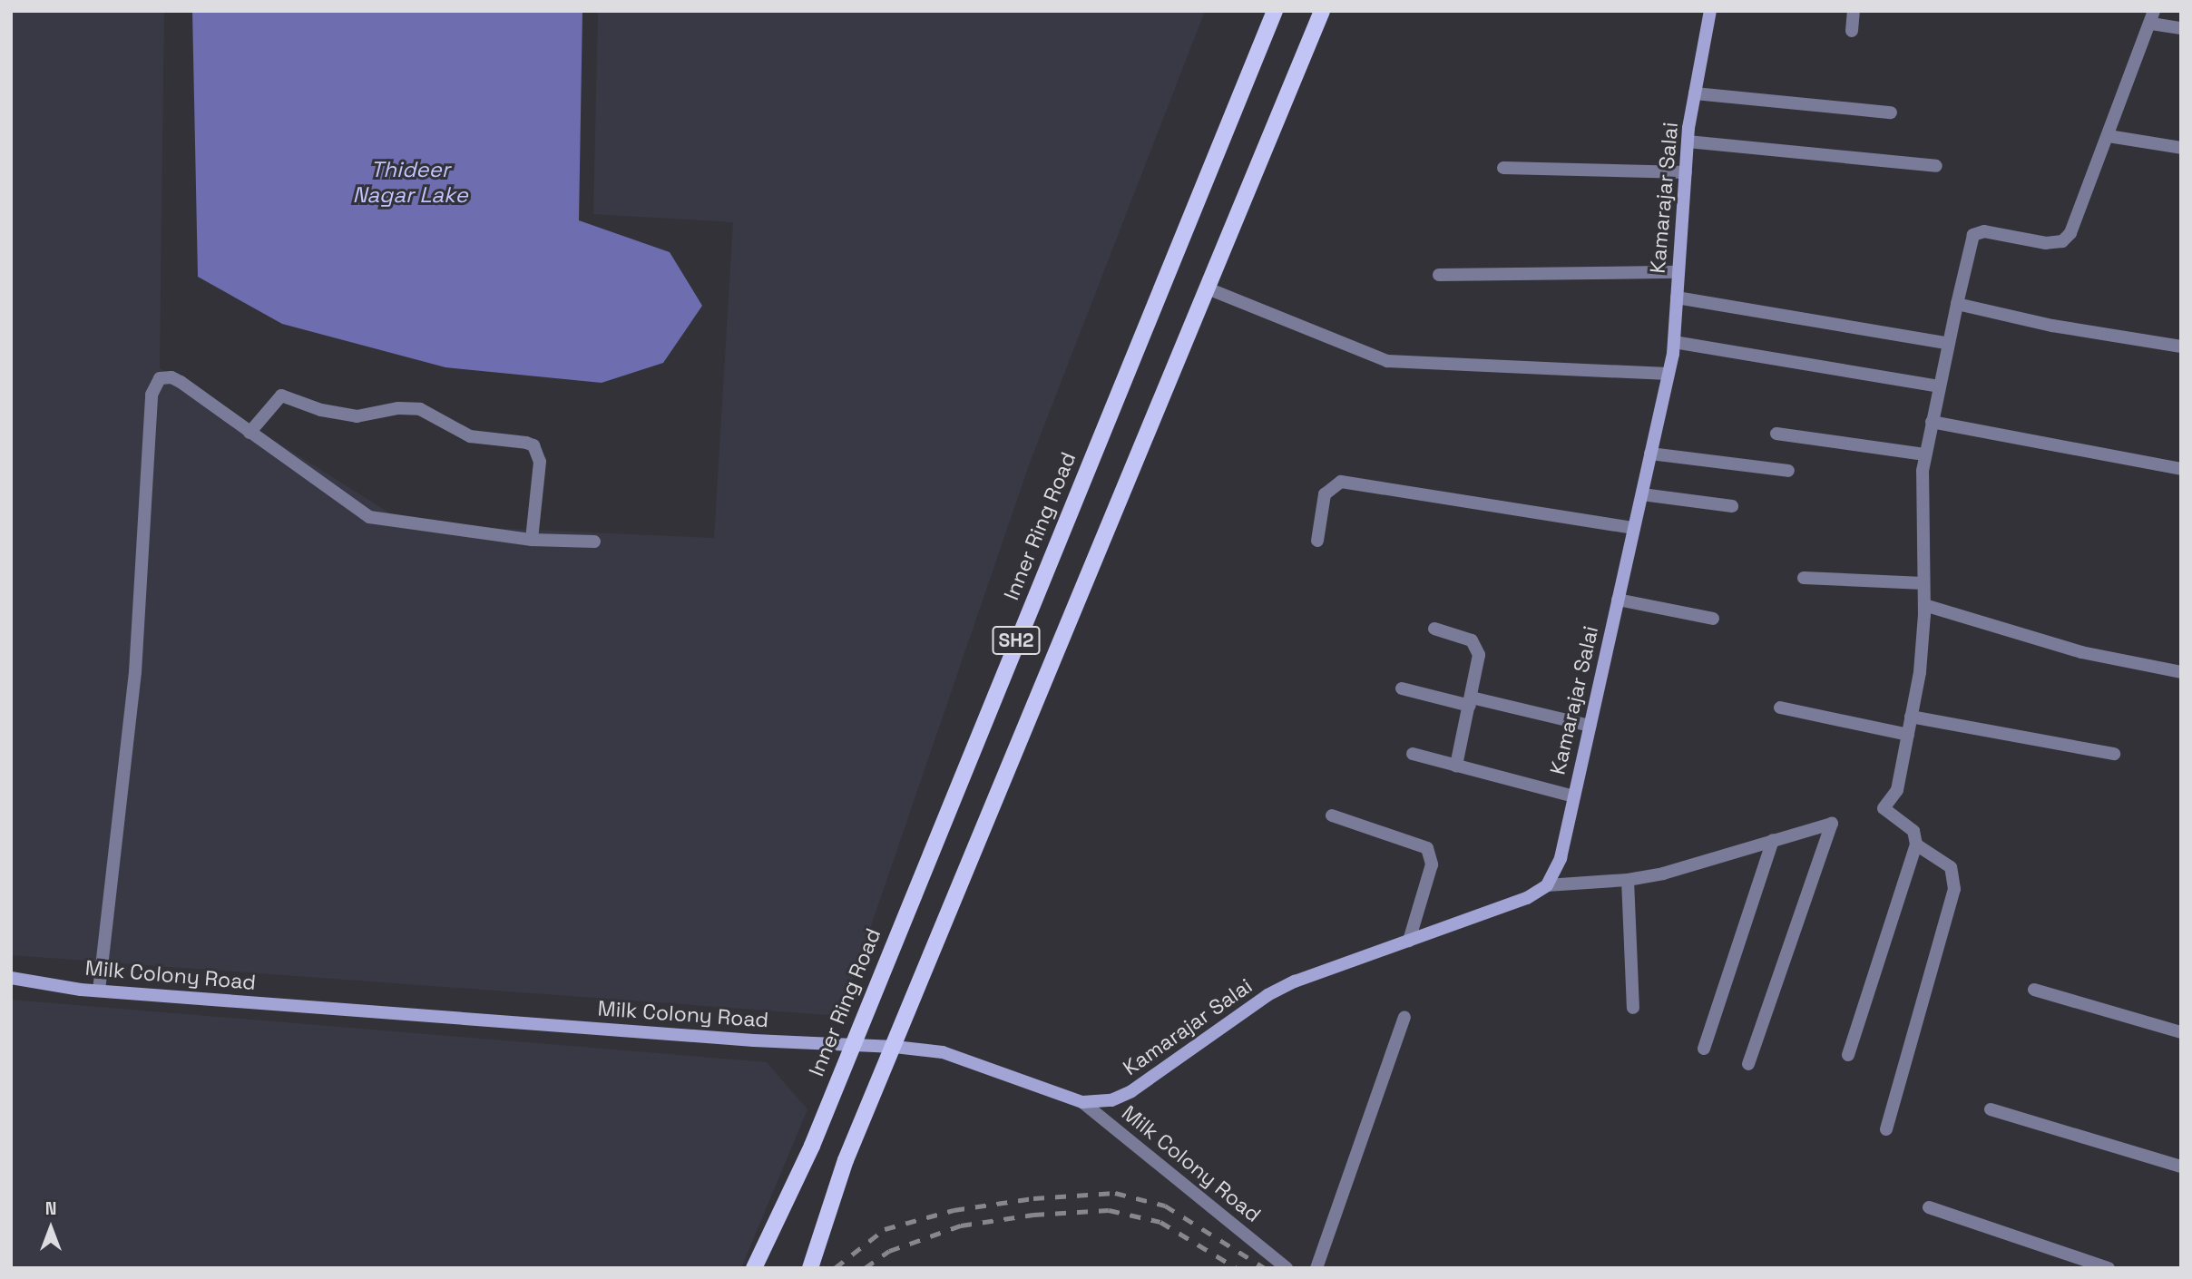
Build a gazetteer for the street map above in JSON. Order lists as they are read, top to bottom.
{
  "streets": {
    "main road": [
      "Kamarajar Salai",
      "Inner Ring Road",
      "SH2",
      "Milk Colony Road"
    ]
  },
  "crossings": [
    ["Kamarajar Salai", "Milk Colony Road"],
    ["Inner Ring Road", "Milk Colony Road"],
    ["SH2", "Milk Colony Road"]
  ],
  "water": ["Thideer Nagar Lake"],
  "north": "top"
}
